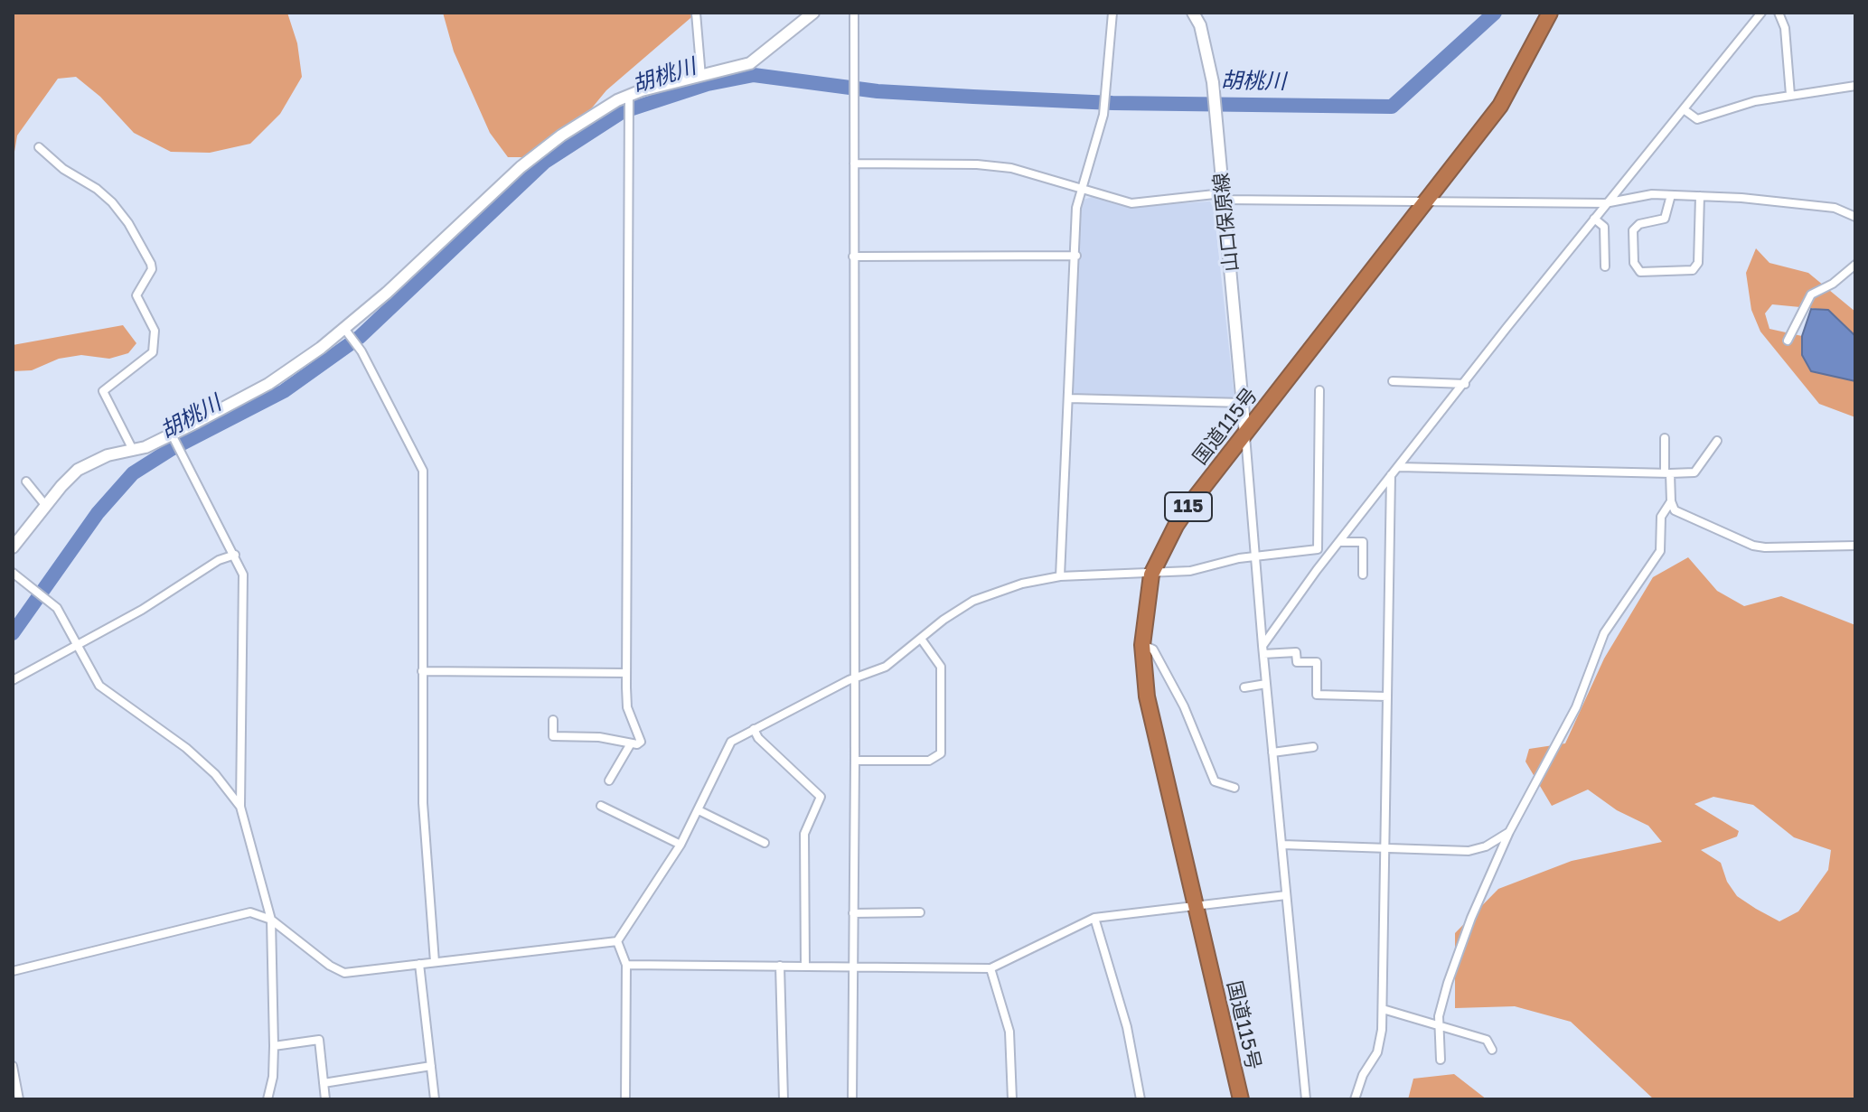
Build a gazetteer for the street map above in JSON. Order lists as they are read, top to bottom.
{
  "streets": {
    "highway": ["国道115号", "115"],
    "street": ["山口保原線"]
  },
  "crossings": [
    ["山口保原線", "国道115号"]
  ],
  "water": ["胡桃川"]
}
